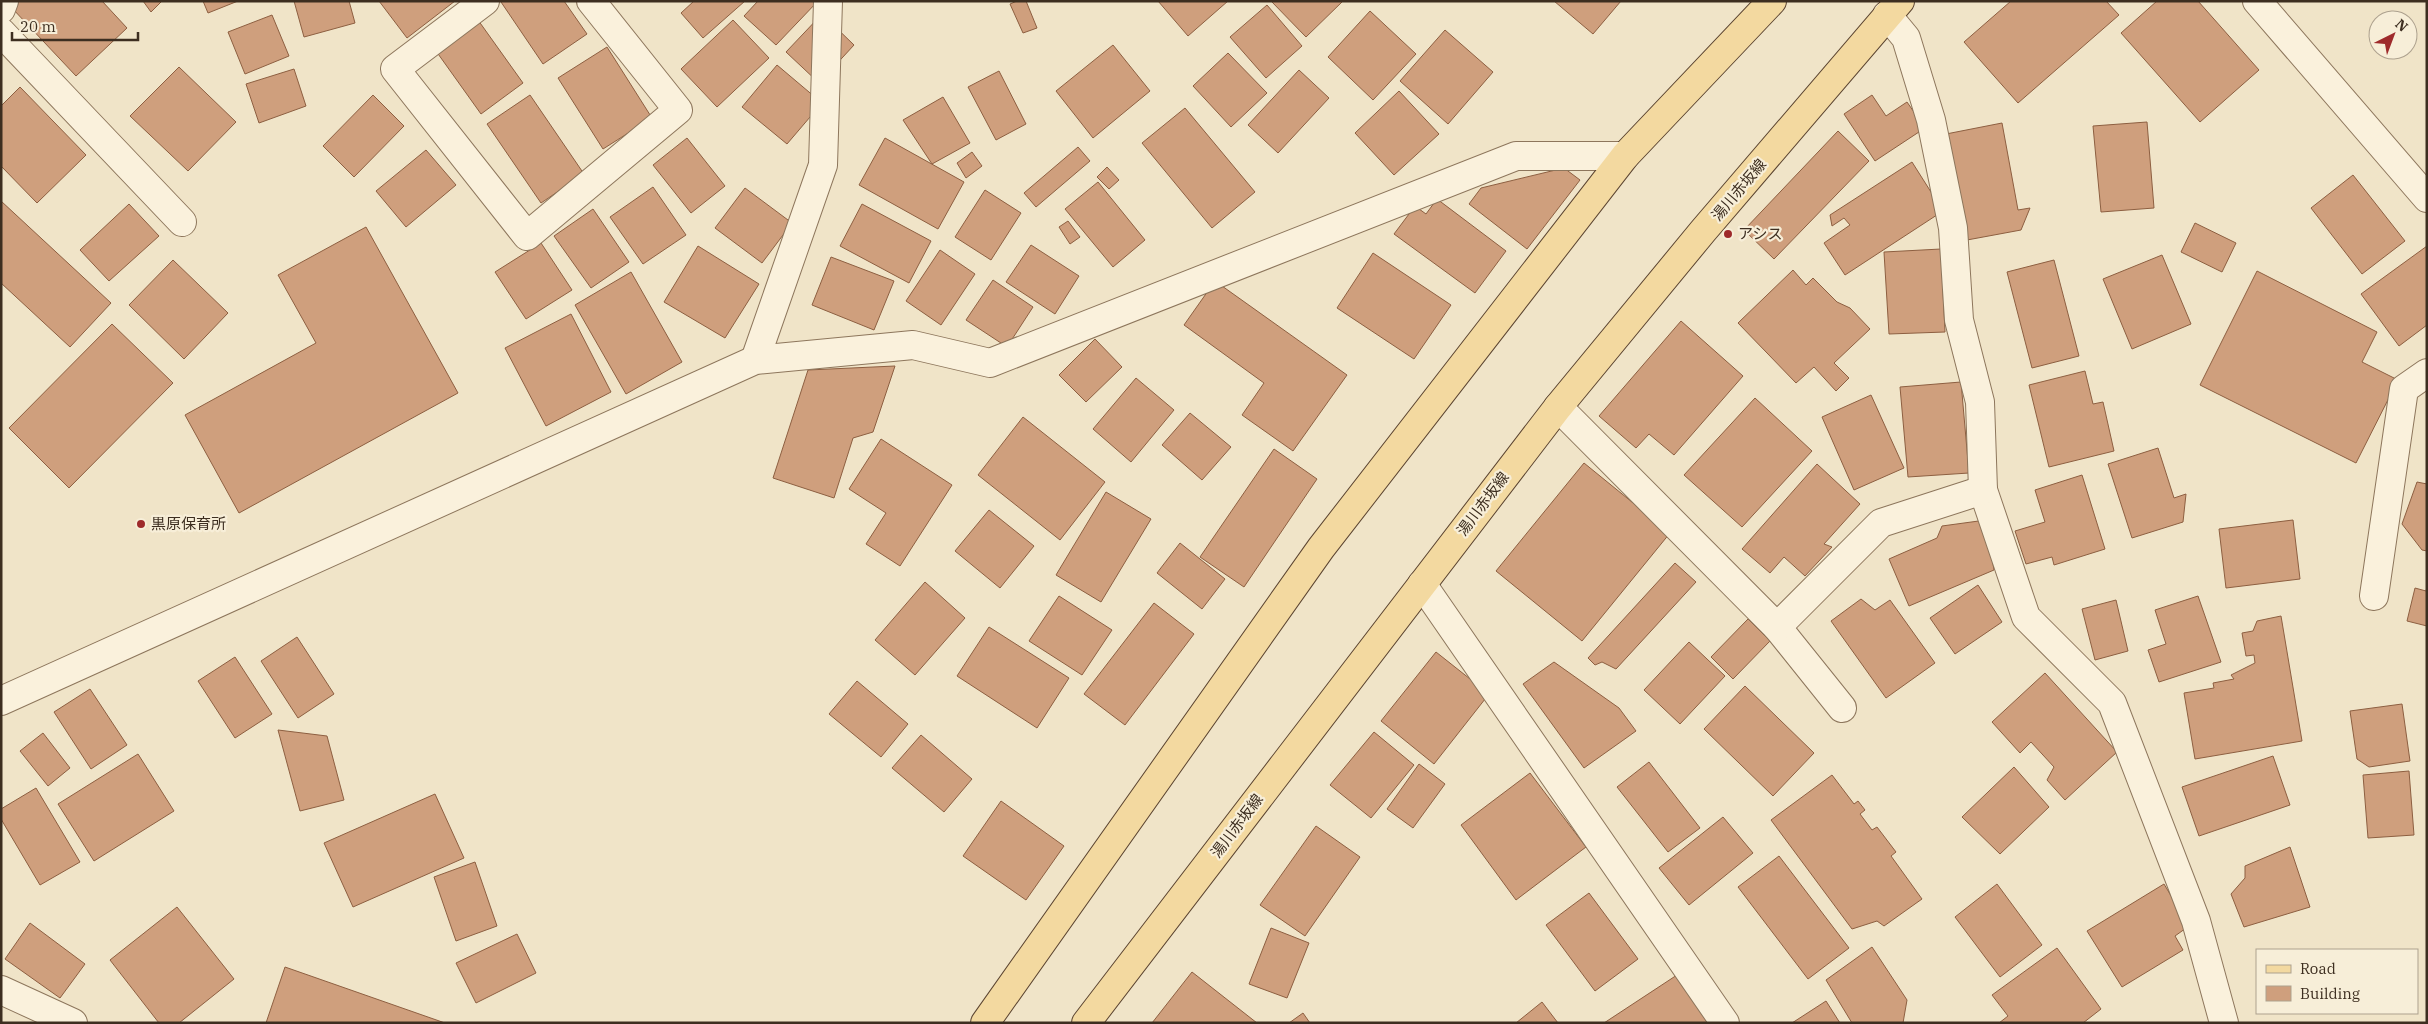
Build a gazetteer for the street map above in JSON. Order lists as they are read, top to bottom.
{
  "streets": {
    "main road": ["湯川赤坂線"]
  },
  "places": ["アシス", "黒原保育所"],
  "legend": ["Road", "Building"],
  "scale_bar": "20 m",
  "north": "top right"
}
